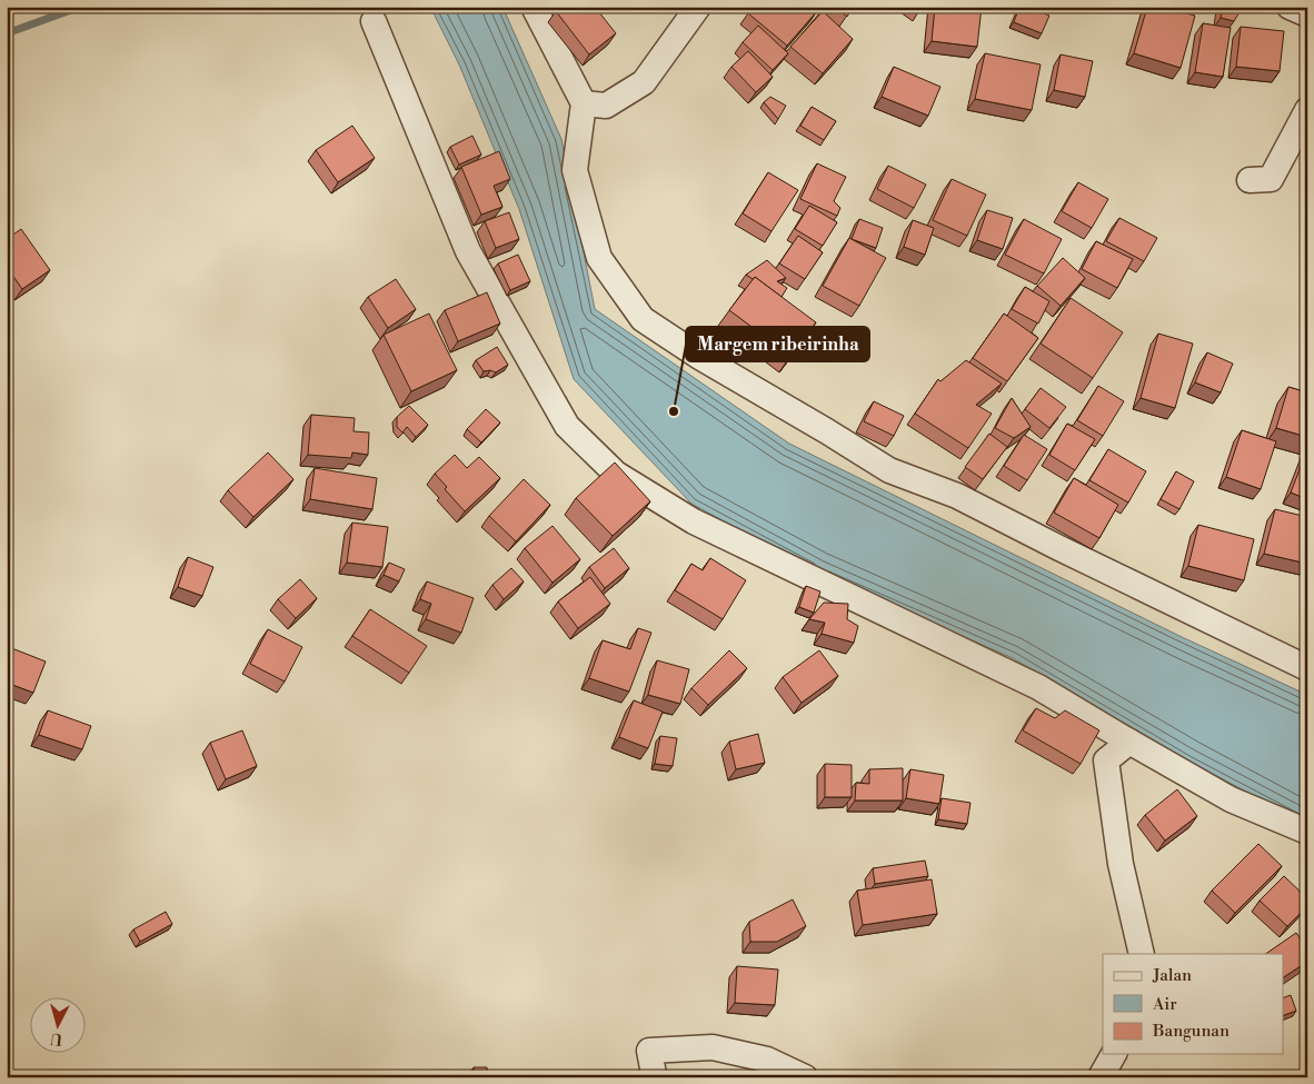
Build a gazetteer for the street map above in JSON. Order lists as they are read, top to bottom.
{
  "places": ["Margem ribeirinha"],
  "legend": ["Jalan", "Air", "Bangunan"],
  "north": "bottom"
}
